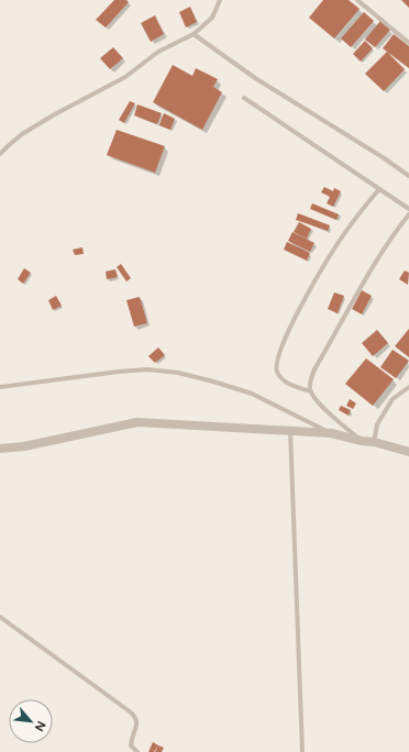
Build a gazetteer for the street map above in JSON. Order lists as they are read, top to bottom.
{
  "north": "bottom right"
}
